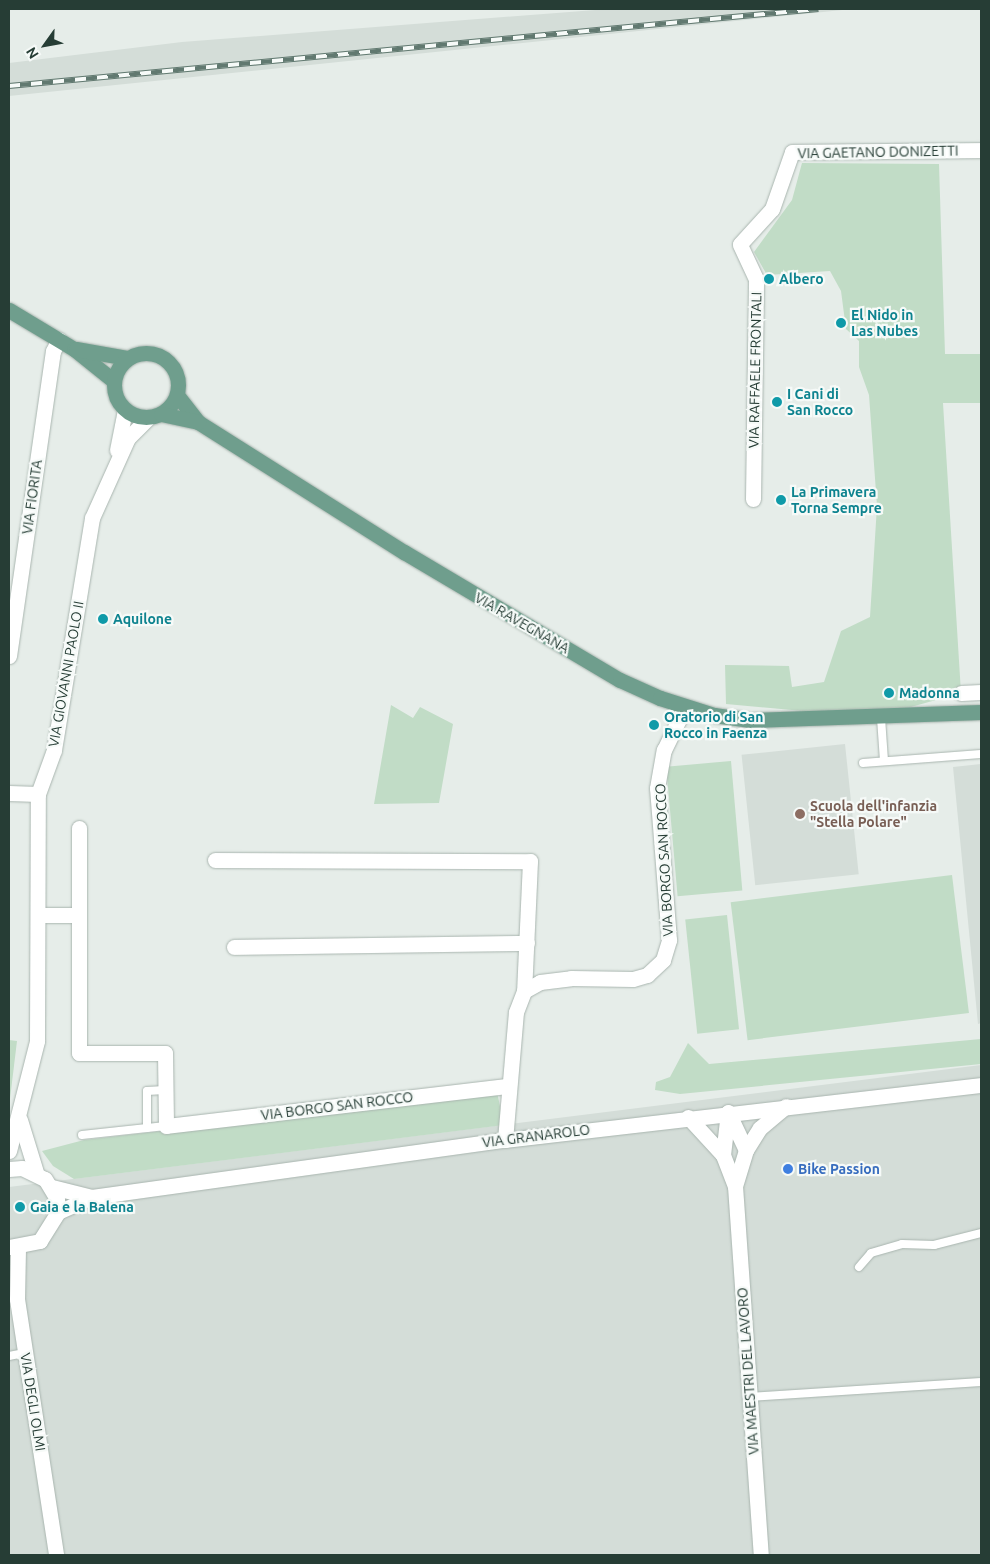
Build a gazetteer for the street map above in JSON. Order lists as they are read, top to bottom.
{
  "streets": {
    "main road": ["VIA RAVEGNANA"],
    "street": [
      "VIA GAETANO DONIZETTI",
      "VIA RAFFAELE FRONTALI",
      "VIA FIORITA",
      "VIA GIOVANNI PAOLO II",
      "VIA BORGO SAN ROCCO",
      "VIA GRANAROLO",
      "VIA MAESTRI DEL LAVORO",
      "VIA DEGLI OLMI"
    ]
  },
  "crossings": [
    ["VIA GAETANO DONIZETTI", "VIA RAFFAELE FRONTALI"],
    ["VIA RAVEGNANA", "VIA GIOVANNI PAOLO II"],
    ["VIA RAVEGNANA", "VIA BORGO SAN ROCCO"],
    ["VIA GRANAROLO", "VIA MAESTRI DEL LAVORO"]
  ],
  "places": [
    "Albero",
    "El Nido in Las Nubes",
    "I Cani di San Rocco",
    "La Primavera Torna Sempre",
    "Aquilone",
    "Madonna",
    "Oratorio di San Rocco in Faenza",
    "Scuola dell'infanzia \"Stella Polare\"",
    "Bike Passion",
    "Gaia e la Balena"
  ],
  "north": "bottom left"
}
